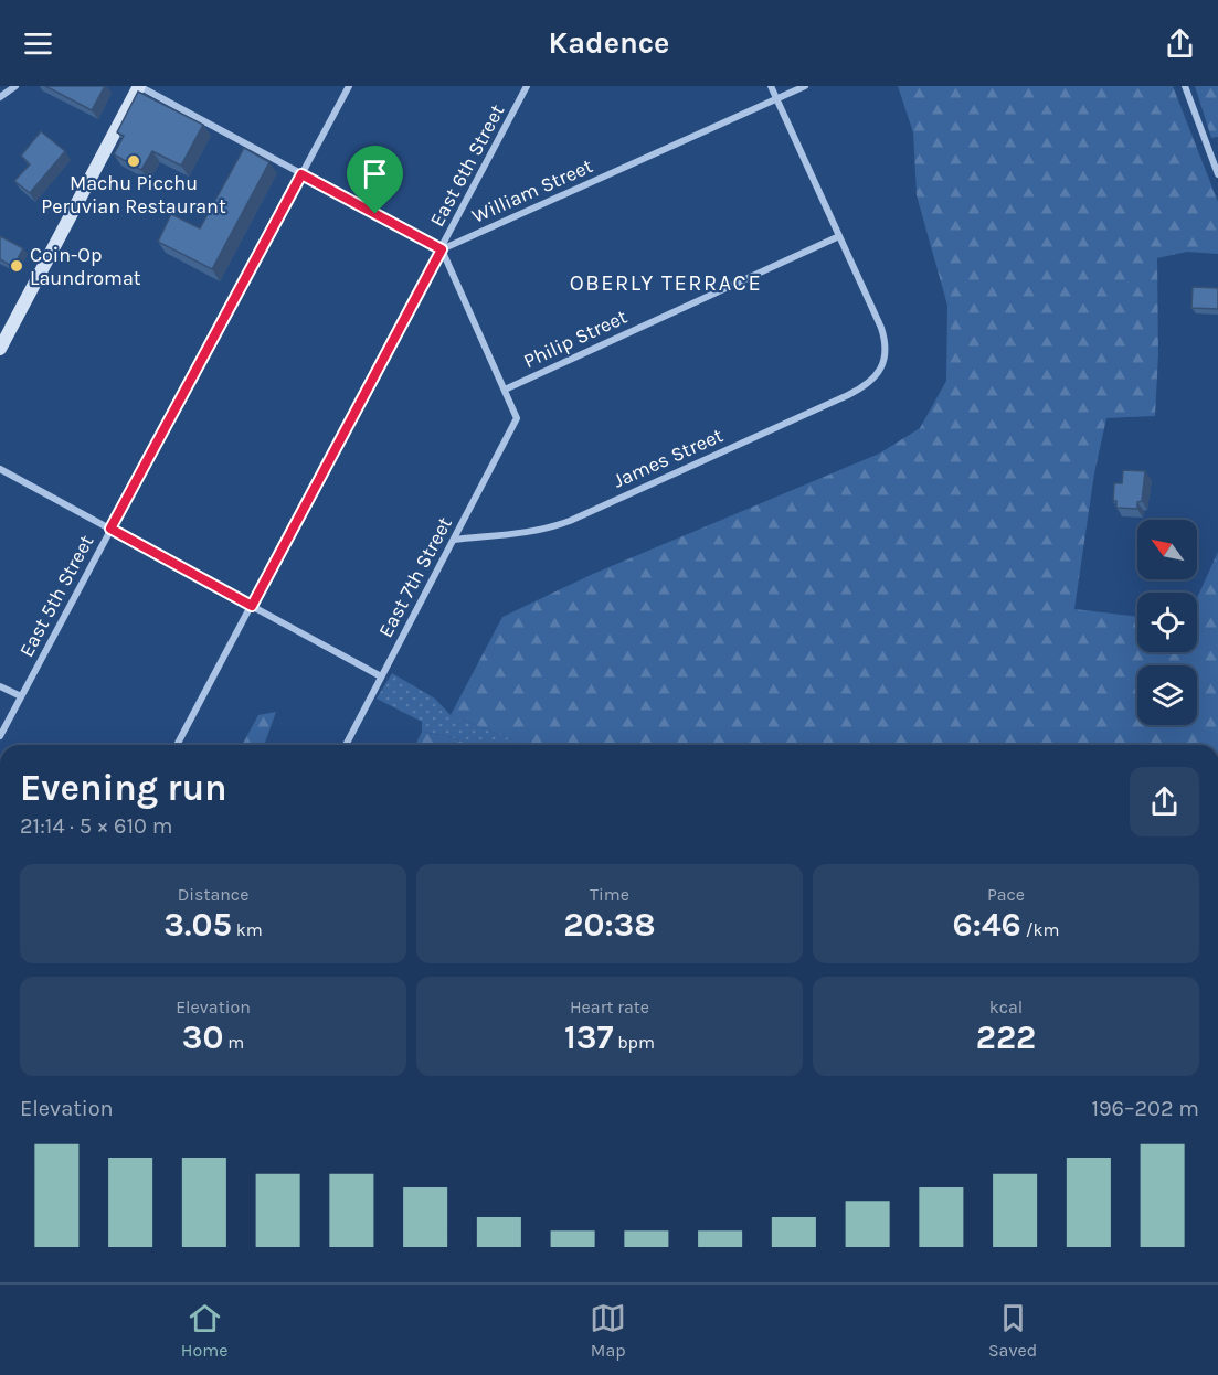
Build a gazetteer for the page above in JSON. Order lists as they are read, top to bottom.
{
  "streets": {
    "street": [
      "East 6th Street",
      "William Street",
      "Philip Street",
      "James Street",
      "East 7th Street",
      "East 5th Street"
    ]
  },
  "crossings": [
    ["East 6th Street", "William Street"],
    ["Philip Street", "James Street"],
    ["Philip Street", "East 7th Street"],
    ["James Street", "East 7th Street"]
  ],
  "districts": ["OBERLY TERRACE"],
  "places": ["Machu Picchu Peruvian Restaurant", "Coin-Op Laundromat"],
  "north": "top left",
  "page": {
    "header": "Kadence",
    "heading": ["Evening run", "21:14 · 5 × 610 m"],
    "stats": [
      ["Distance", "3.05 km"],
      ["Time", "20:38"],
      ["Pace", "6:46 /km"],
      ["Elevation", "30 m"],
      ["Heart rate", "137 bpm"],
      ["kcal", "222"]
    ],
    "chart": ["Elevation", "196–202 m"],
    "tabs": ["Home", "Map", "Saved"]
  }
}
